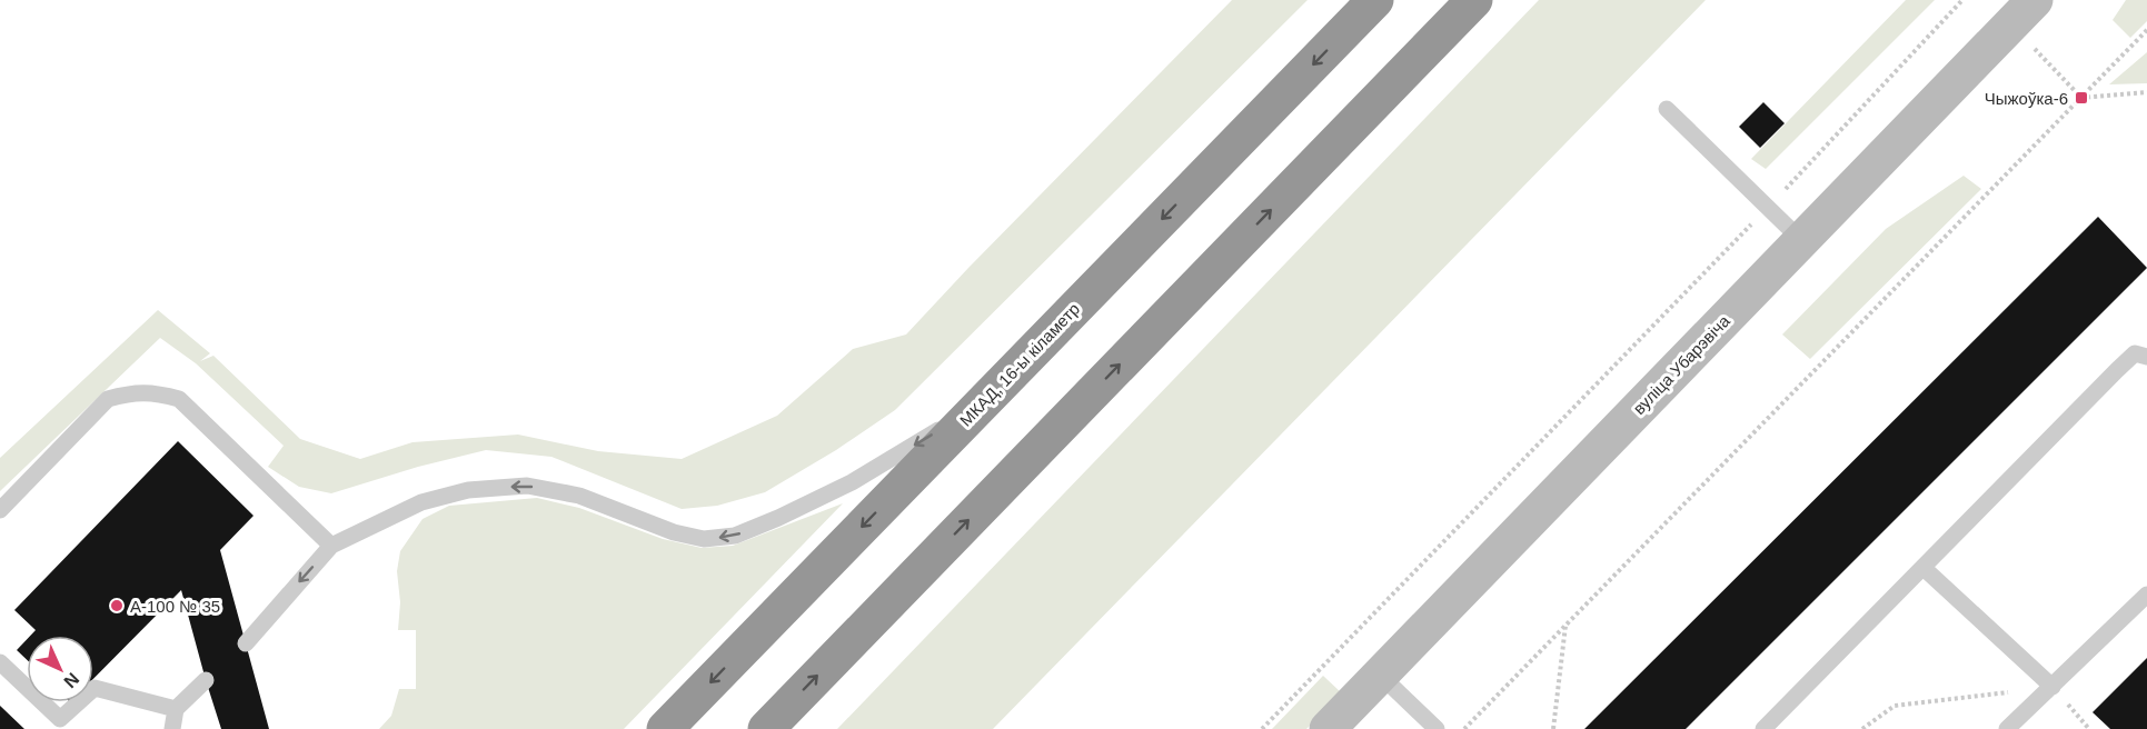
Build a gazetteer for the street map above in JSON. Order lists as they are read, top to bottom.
{
  "streets": {
    "highway": ["МКАД, 16-ы кіламетр"],
    "main road": ["вуліца Убарэвіча"]
  },
  "places": {
    "transit": ["Чыжоўка-6"],
    "other": ["А-100 № 35"]
  },
  "north": "bottom right"
}
